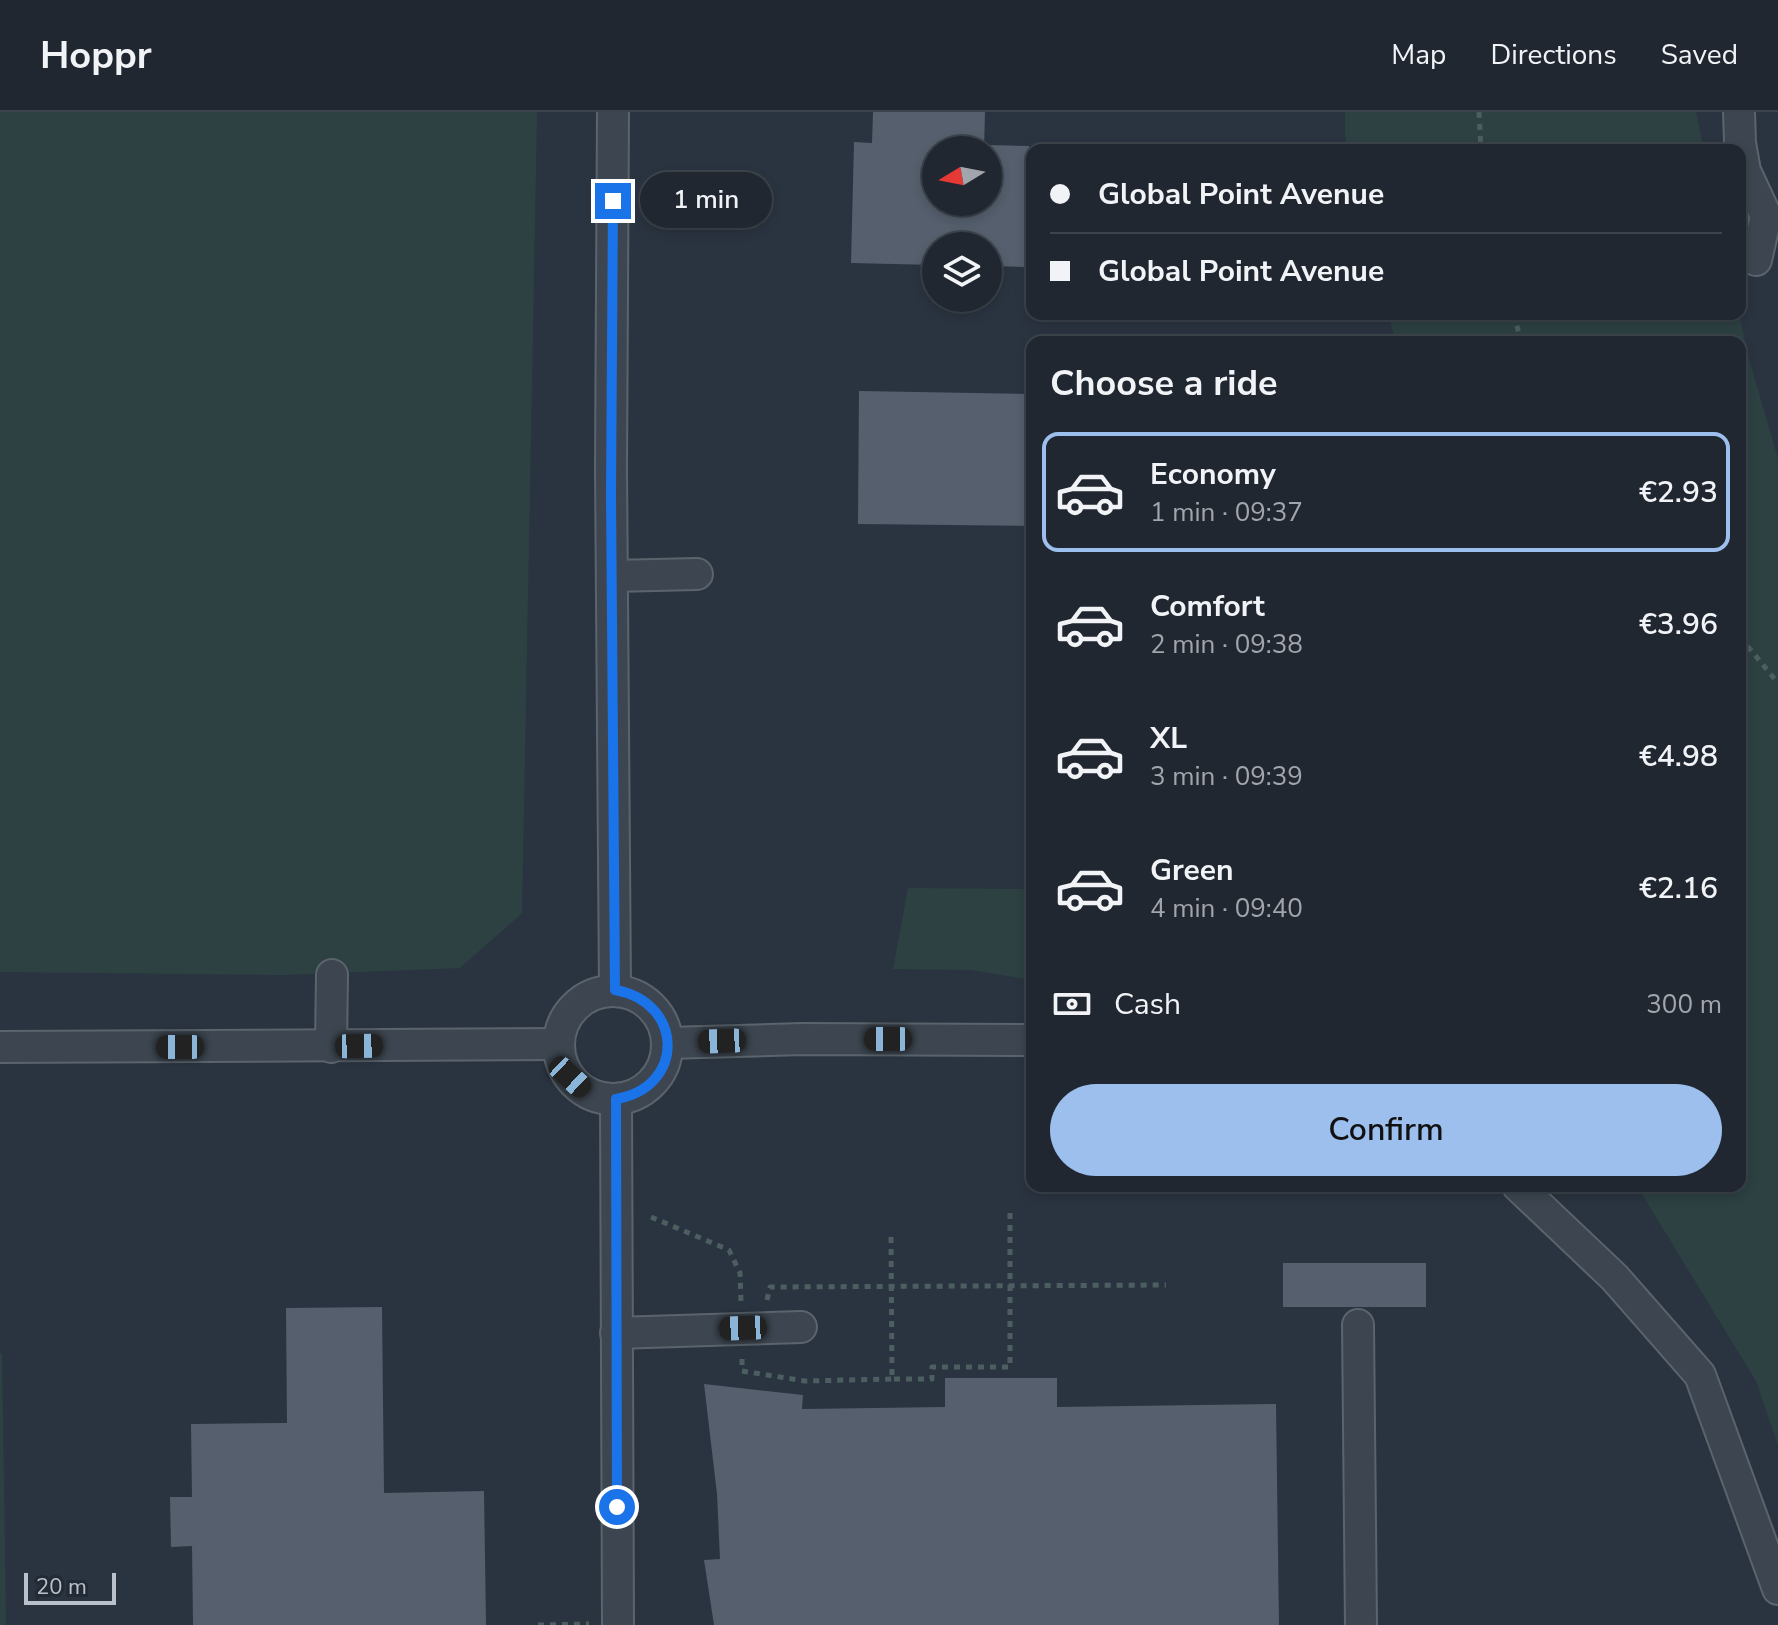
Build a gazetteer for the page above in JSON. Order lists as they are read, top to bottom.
{
  "scale_bar": "20 m",
  "north": "left",
  "page": {
    "header": "Hoppr",
    "nav": ["Map", "Directions", "Saved"],
    "banner": ["Global Point Avenue", "Global Point Avenue"],
    "bubble": "1 min",
    "heading": "Choose a ride",
    "list": [
      {
        "name": "Economy",
        "note": "1 min · 09:37",
        "value": "€2.93"
      },
      {
        "name": "Comfort",
        "note": "2 min · 09:38",
        "value": "€3.96"
      },
      {
        "name": "XL",
        "note": "3 min · 09:39",
        "value": "€4.98"
      },
      {
        "name": "Green",
        "note": "4 min · 09:40",
        "value": "€2.16"
      }
    ],
    "pay": ["Cash", "300 m"],
    "buttons": "Confirm",
    "scale": "20 m"
  }
}
